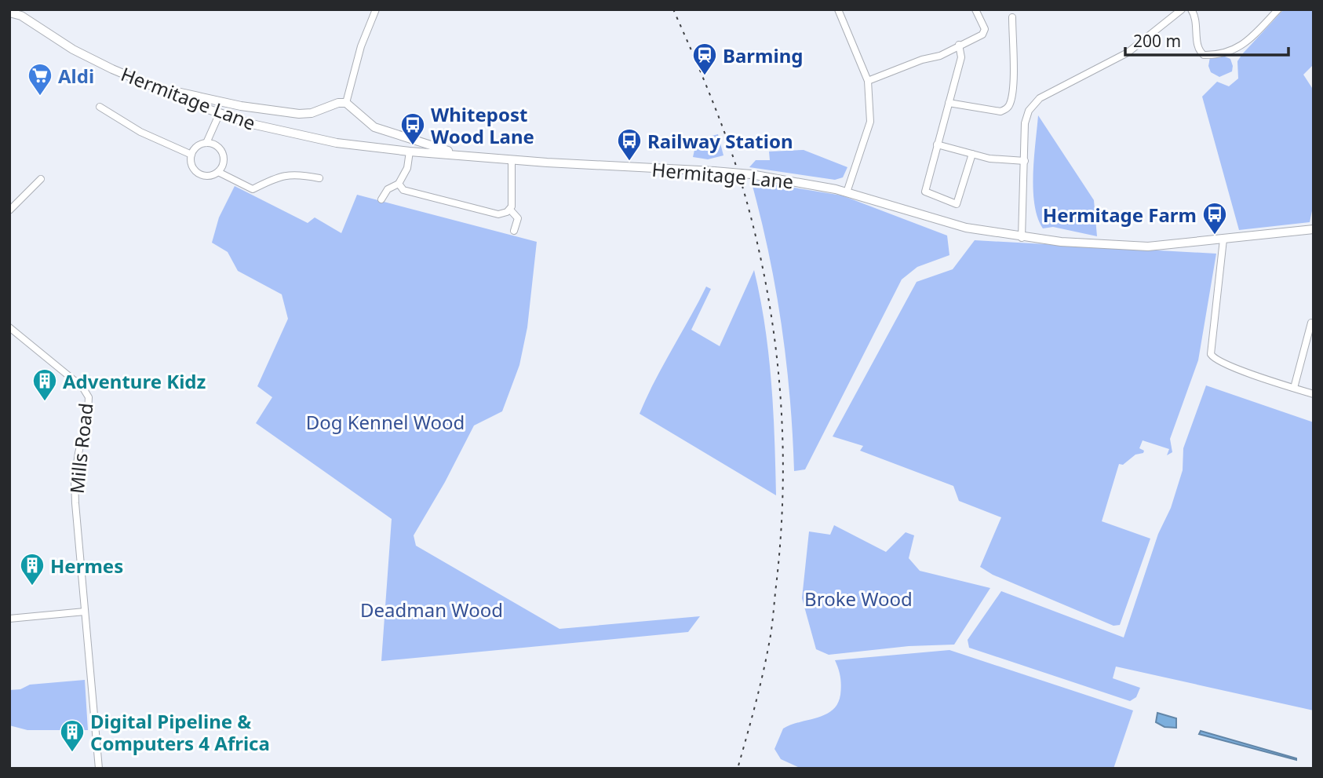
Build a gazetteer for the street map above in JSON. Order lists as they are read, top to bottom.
{
  "streets": {
    "main road": ["Hermitage Lane"],
    "street": ["Mills Road"]
  },
  "parks": ["Dog Kennel Wood", "Broke Wood", "Deadman Wood"],
  "places": {
    "station": ["Barming"],
    "supermarket": ["Aldi"],
    "bus stop": ["Whitepost Wood Lane", "Railway Station", "Hermitage Farm"],
    "building": ["Adventure Kidz", "Hermes", "Digital Pipeline & Computers 4 Africa"]
  },
  "scale_bar": "200 m"
}
